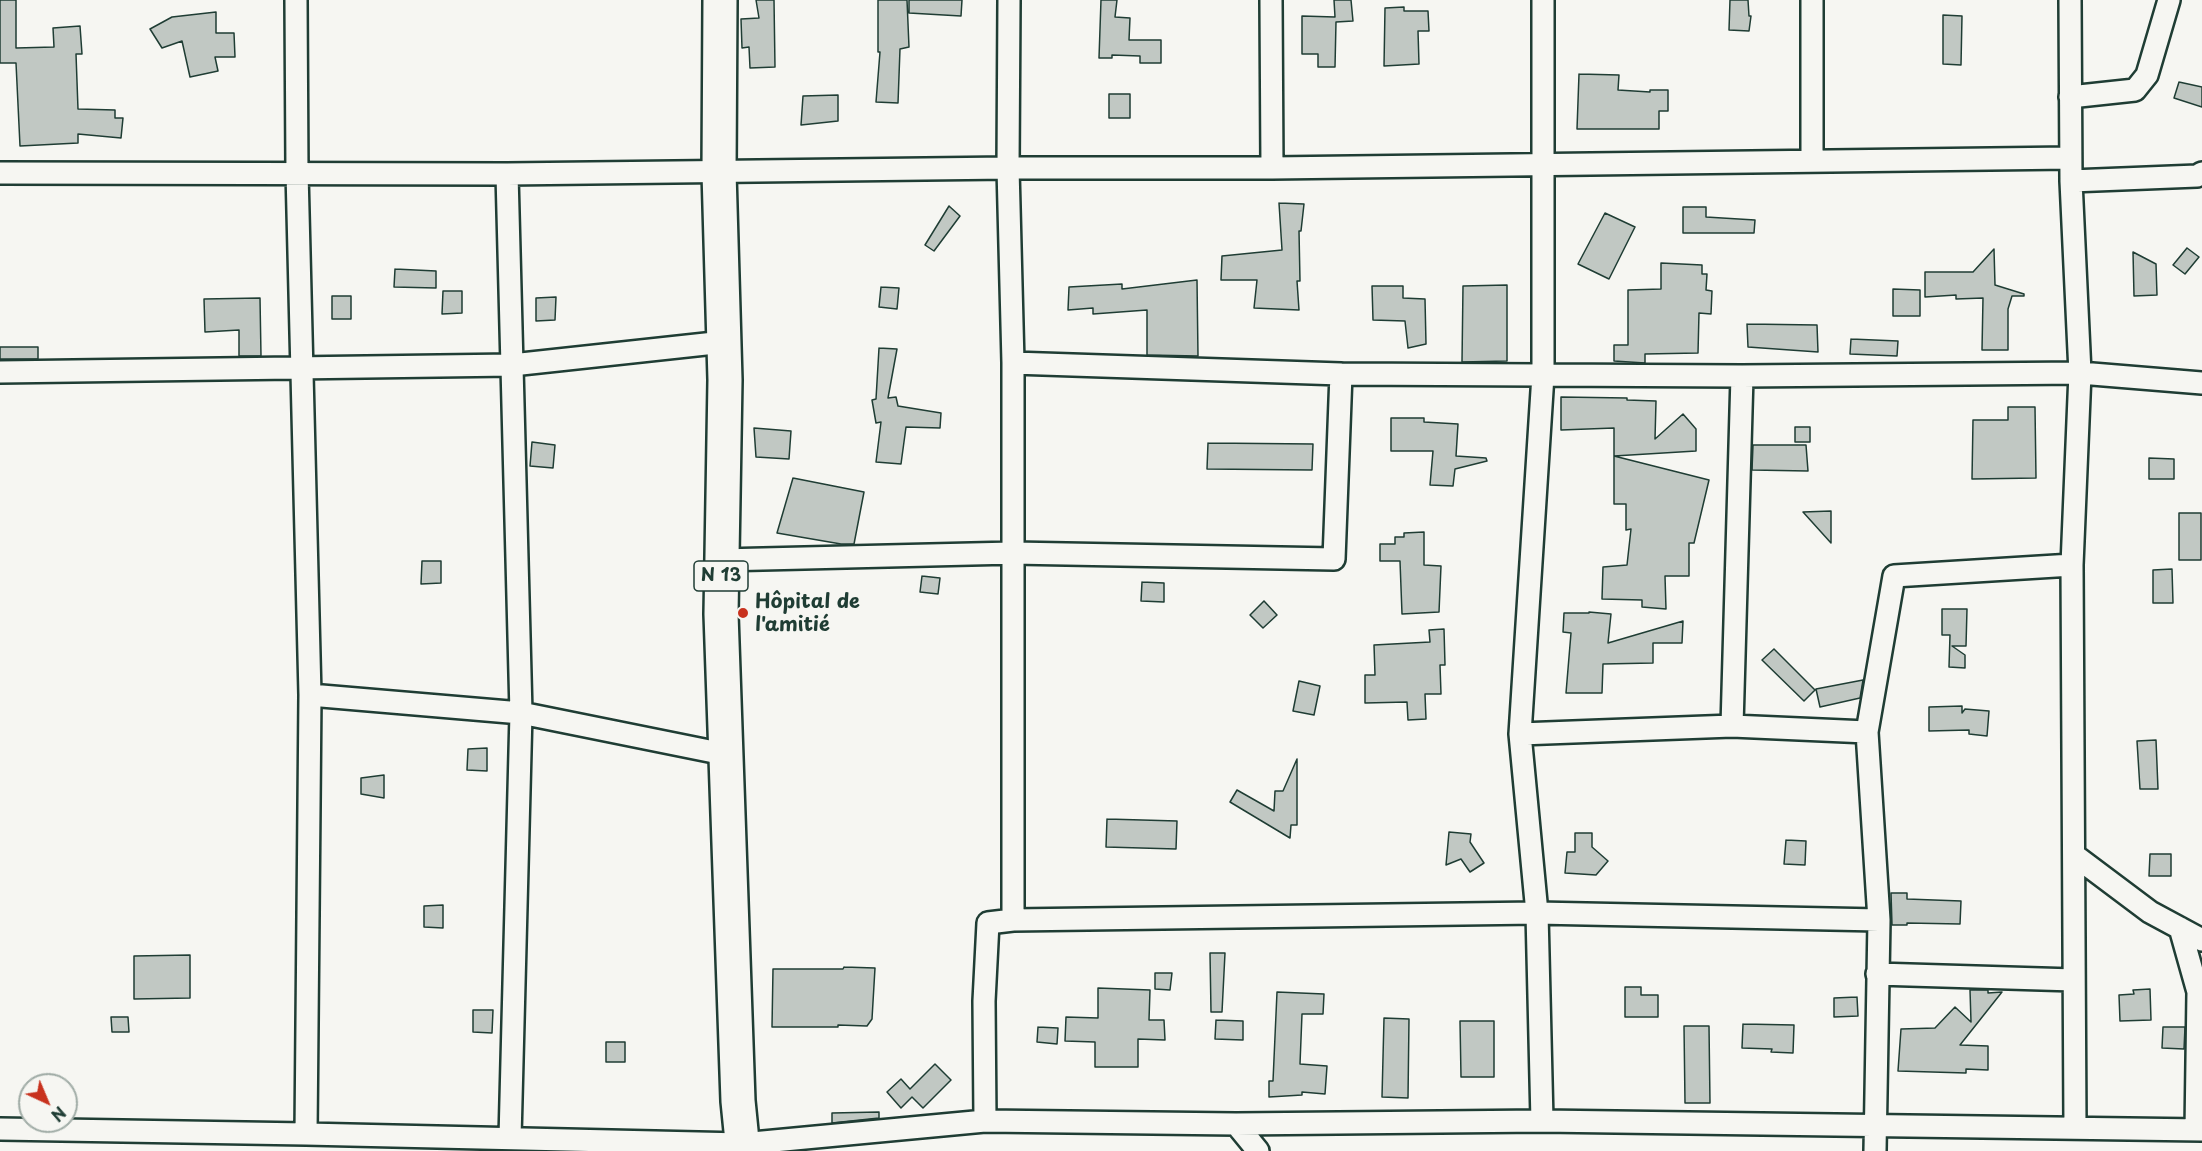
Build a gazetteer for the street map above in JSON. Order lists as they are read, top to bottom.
{
  "streets": {
    "main road": ["N 13"]
  },
  "places": ["Hôpital de l'amitié"],
  "north": "bottom right"
}
